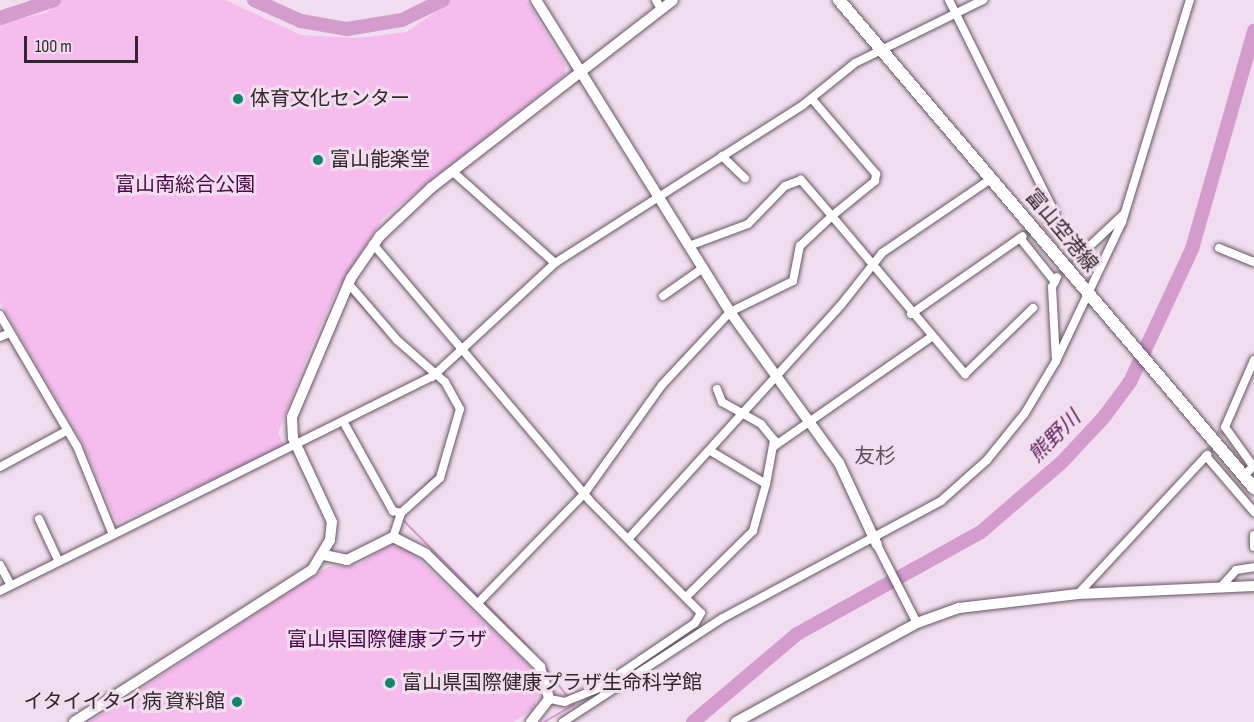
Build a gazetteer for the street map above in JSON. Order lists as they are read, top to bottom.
{
  "streets": {
    "main road": ["富山空港線"]
  },
  "districts": ["友杉"],
  "water": ["熊野川"],
  "parks": ["富山南総合公園", "富山県国際健康プラザ"],
  "places": [
    "体育文化センター",
    "富山能楽堂",
    "富山県国際健康プラザ生命科学館",
    "イタイイタイ病 資料館"
  ],
  "scale_bar": "100 m"
}
